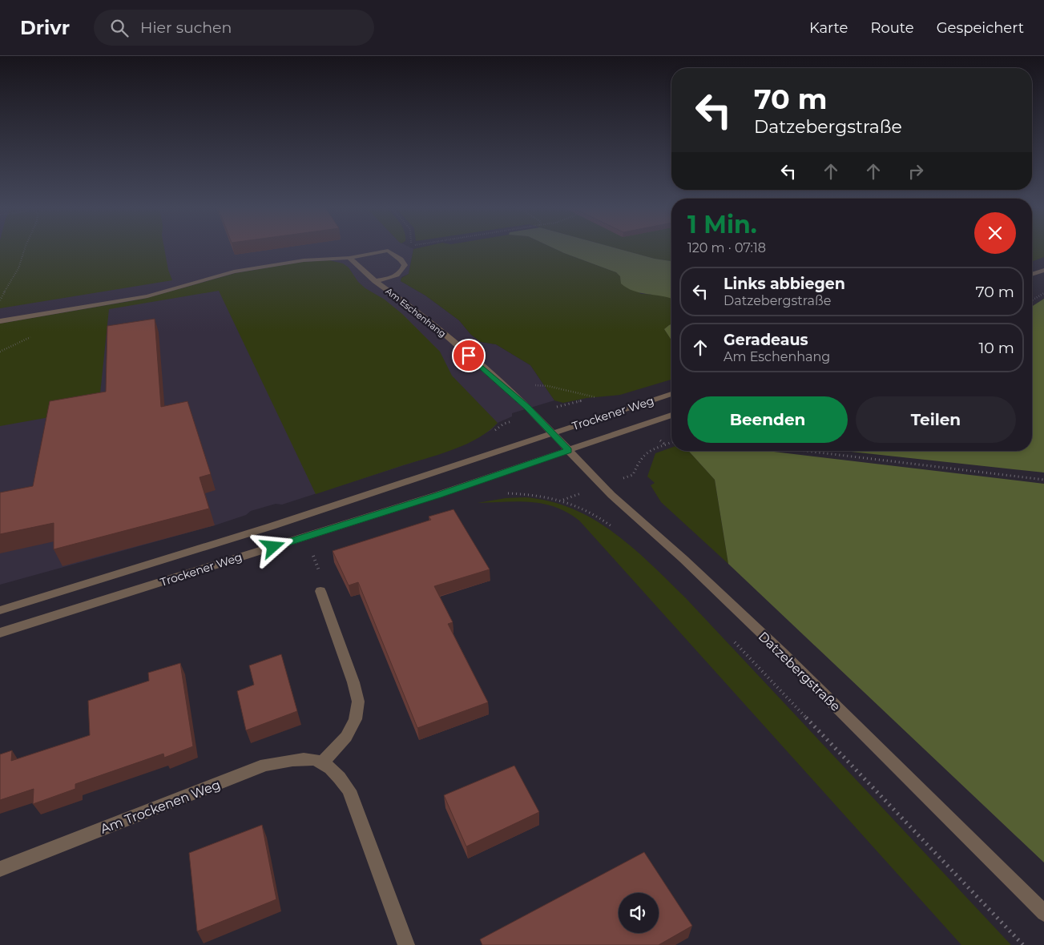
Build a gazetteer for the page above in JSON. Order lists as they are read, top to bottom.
{
  "streets": {
    "street": [
      "Am Eschenhang",
      "Trockener Weg",
      "Datzebergstraße",
      "Am Trockenen Weg"
    ]
  },
  "crossings": [
    ["Am Eschenhang", "Trockener Weg"],
    ["Am Eschenhang", "Datzebergstraße"],
    ["Trockener Weg", "Datzebergstraße"]
  ],
  "page": {
    "header": "Drivr",
    "search": "Hier suchen",
    "nav": ["Karte", "Route", "Gespeichert"],
    "turn": ["70 m", "Datzebergstraße"],
    "heading": ["1 Min.", "120 m · 07:18"],
    "list": [
      {
        "name": "Links abbiegen",
        "note": "Datzebergstraße",
        "value": "70 m"
      },
      {
        "name": "Geradeaus",
        "note": "Am Eschenhang",
        "value": "10 m"
      }
    ],
    "buttons": ["Beenden", "Teilen"]
  }
}
